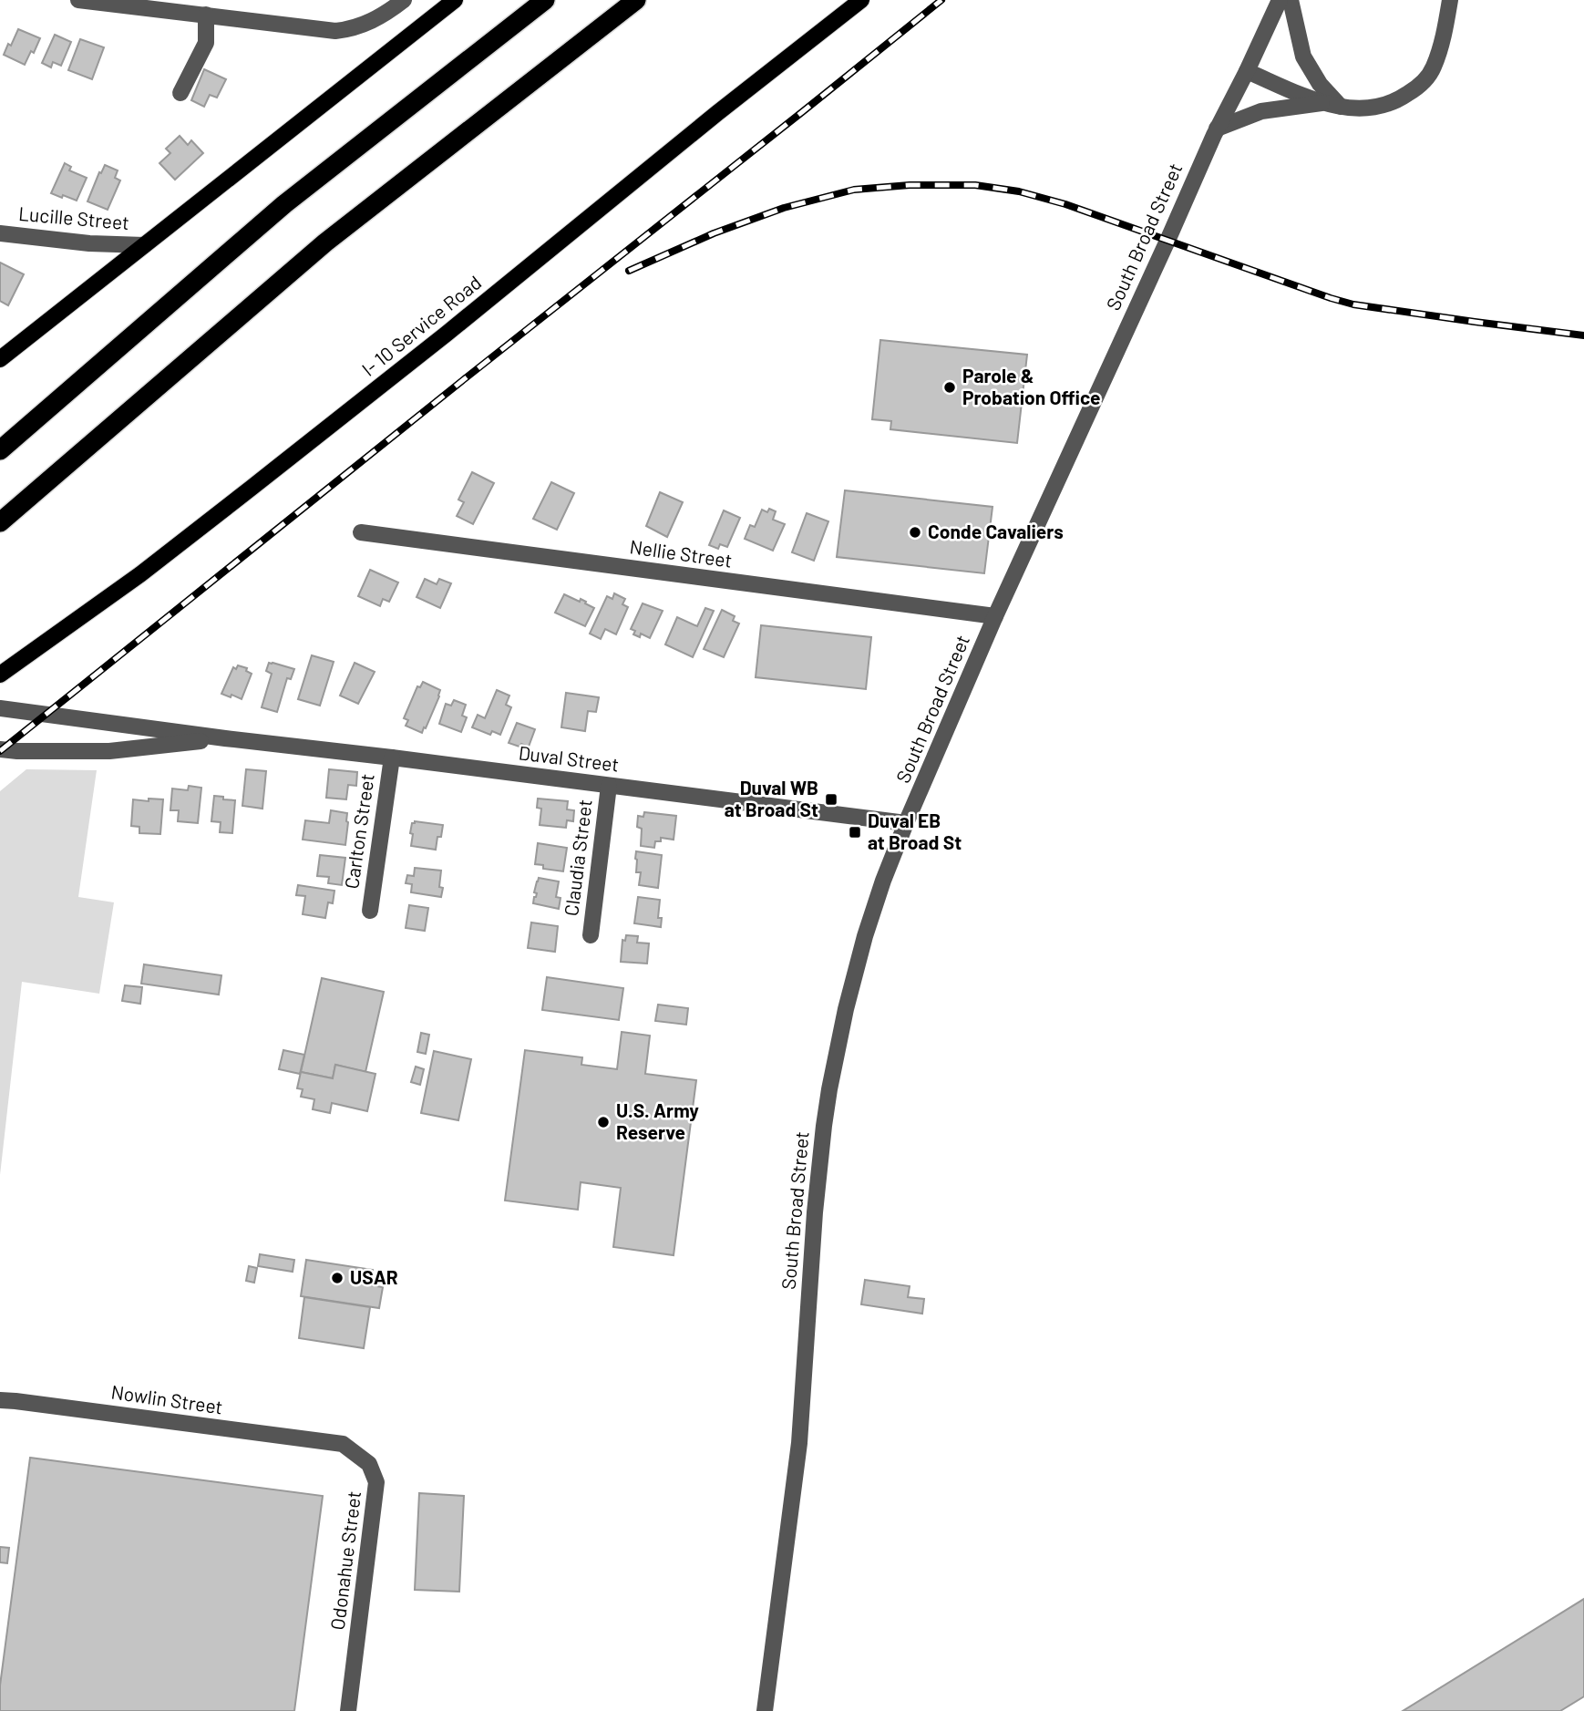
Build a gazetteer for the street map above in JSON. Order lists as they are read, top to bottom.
{
  "streets": {
    "main road": ["I- 10 Service Road"],
    "street": [
      "Lucille Street",
      "South Broad Street",
      "Nellie Street",
      "Duval Street",
      "Carlton Street",
      "Claudia Street",
      "Nowlin Street",
      "Odonahue Street"
    ]
  },
  "crossings": [
    ["South Broad Street", "Nellie Street"],
    ["South Broad Street", "Duval Street"],
    ["Duval Street", "Carlton Street"],
    ["Duval Street", "Claudia Street"],
    ["Nowlin Street", "Odonahue Street"]
  ],
  "places": {
    "other": [
      "Parole & Probation Office",
      "Conde Cavaliers",
      "U.S. Army Reserve",
      "USAR"
    ],
    "transit": ["Duval WB at Broad St", "Duval EB at Broad St"]
  }
}
